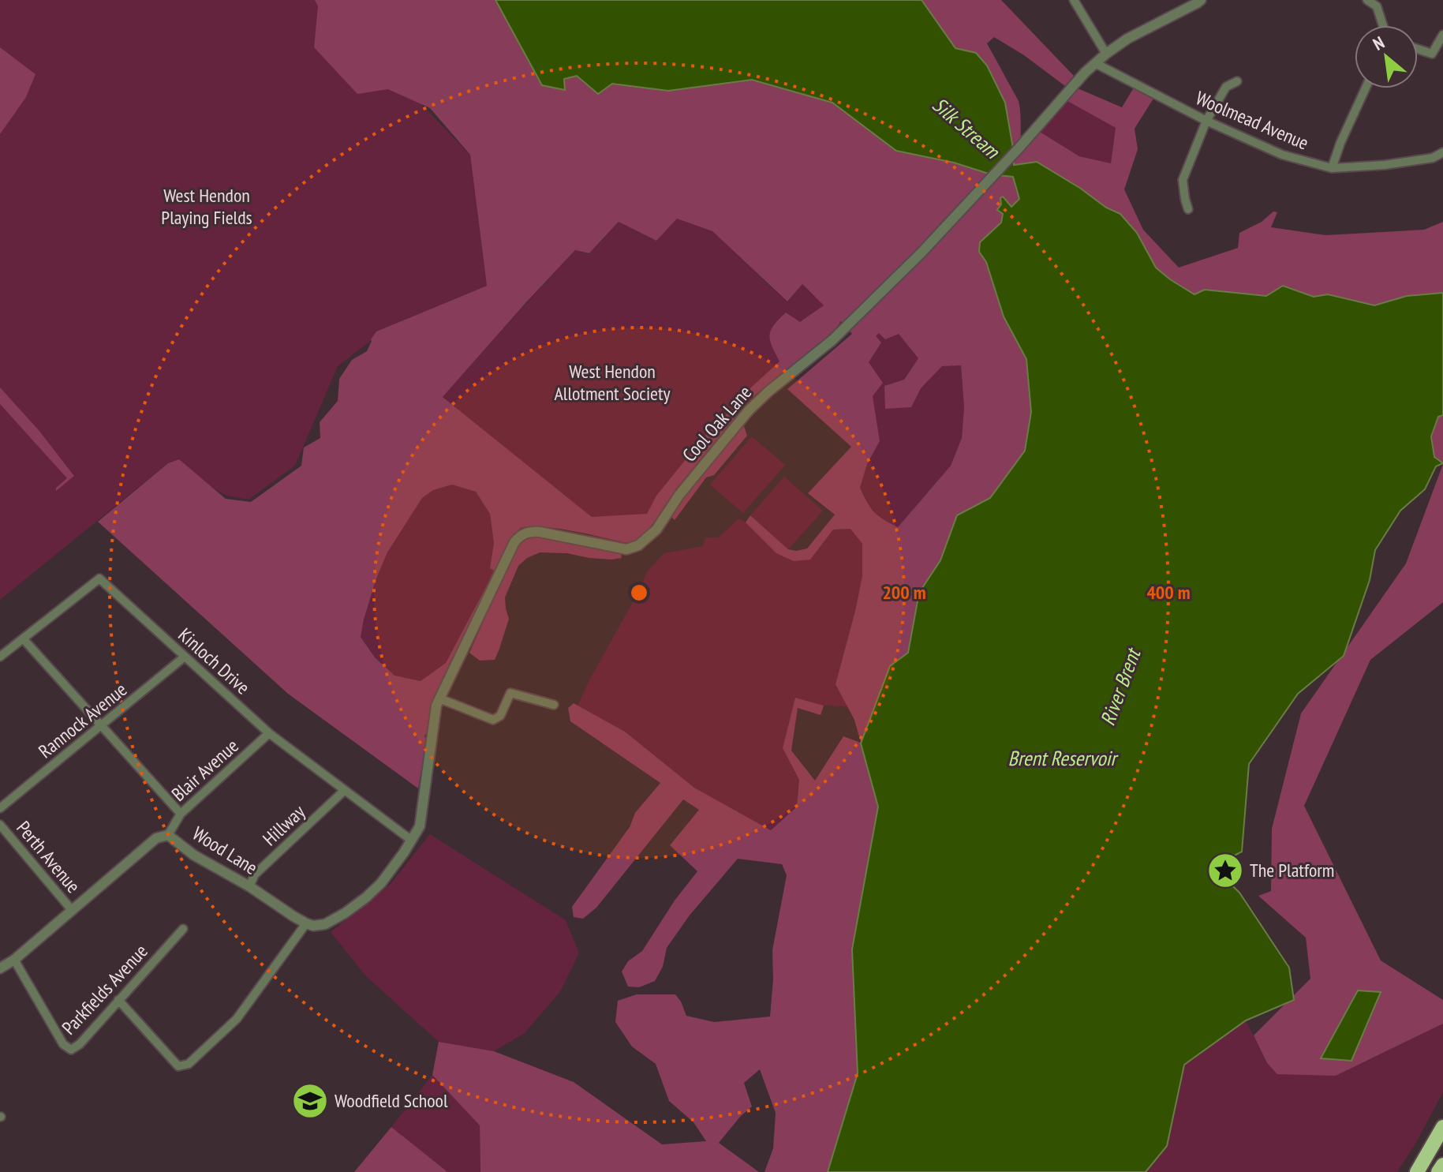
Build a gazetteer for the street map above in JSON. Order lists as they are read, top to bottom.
{
  "streets": {
    "street": [
      "Woolmead Avenue",
      "Cool Oak Lane",
      "Kinloch Drive",
      "Rannock Avenue",
      "Blair Avenue",
      "Hillway",
      "Wood Lane",
      "Perth Avenue",
      "Parkfields Avenue"
    ]
  },
  "crossings": [
    ["Woolmead Avenue", "Cool Oak Lane"],
    ["Cool Oak Lane", "Kinloch Drive"],
    ["Cool Oak Lane", "Wood Lane"],
    ["Kinloch Drive", "Rannock Avenue"],
    ["Kinloch Drive", "Blair Avenue"],
    ["Kinloch Drive", "Hillway"],
    ["Blair Avenue", "Wood Lane"],
    ["Hillway", "Wood Lane"],
    ["Wood Lane", "Perth Avenue"],
    ["Wood Lane", "Parkfields Avenue"]
  ],
  "water": ["Silk Stream", "River Brent", "Brent Reservoir"],
  "parks": ["West Hendon Playing Fields", "West Hendon Allotment Society"],
  "places": {
    "place": ["The Platform"],
    "school or university": ["Woodfield School"]
  },
  "north": "top left",
  "rings": ["200 m", "400 m"]
}
